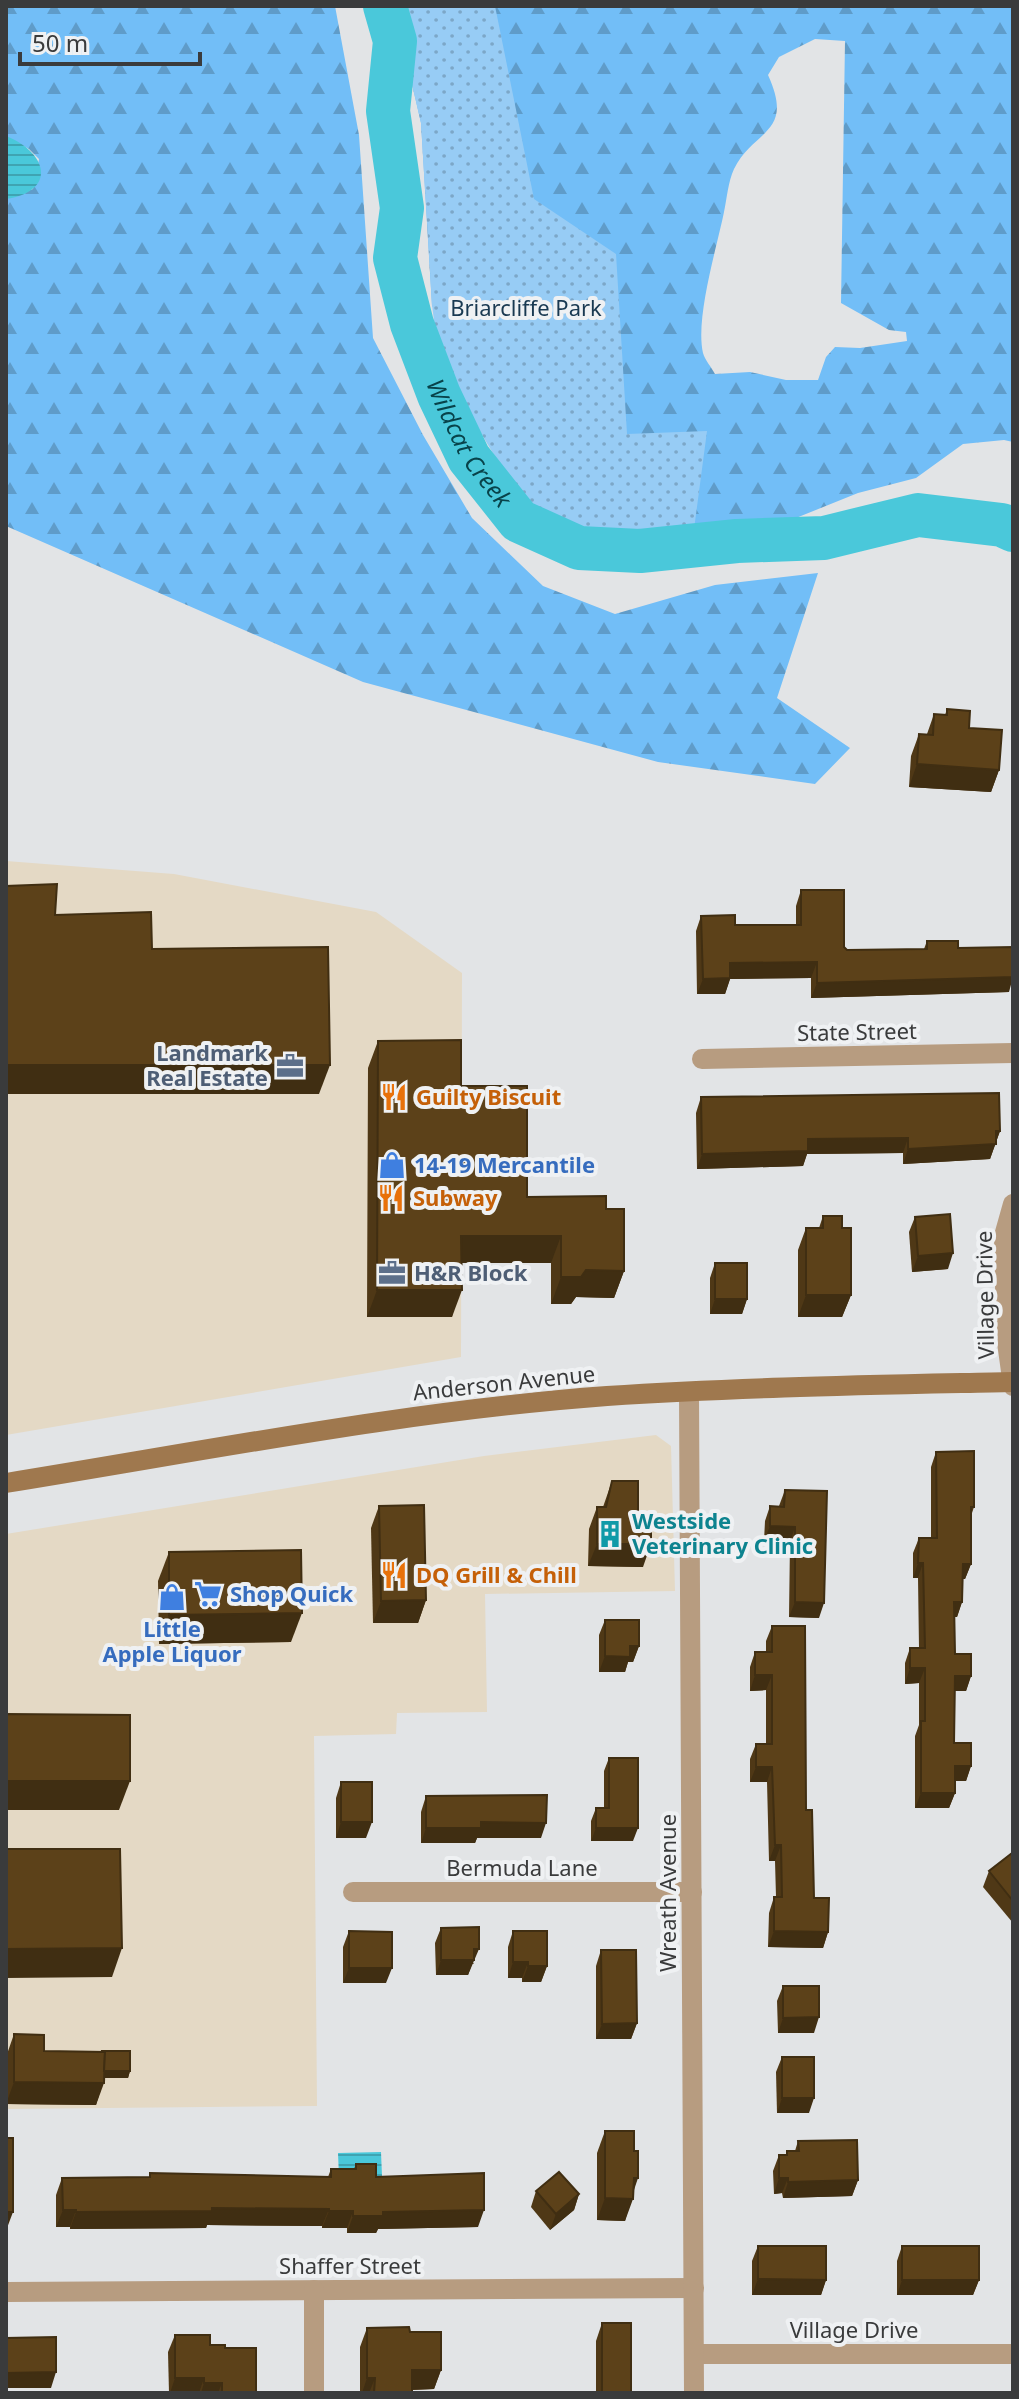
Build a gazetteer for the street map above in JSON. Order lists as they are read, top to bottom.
{
  "streets": {
    "main road": ["Anderson Avenue"],
    "street": [
      "State Street",
      "Village Drive",
      "Bermuda Lane",
      "Wreath Avenue",
      "Shaffer Street"
    ]
  },
  "crossings": [
    ["Village Drive", "Anderson Avenue"],
    ["Village Drive", "Wreath Avenue"],
    ["Anderson Avenue", "Wreath Avenue"],
    ["Bermuda Lane", "Wreath Avenue"],
    ["Wreath Avenue", "Shaffer Street"]
  ],
  "water": ["Wildcat Creek"],
  "parks": ["Briarcliffe Park"],
  "places": {
    "office": ["Landmark Real Estate", "H&R Block"],
    "restaurant": ["Guilty Biscuit", "Subway", "DQ Grill & Chill"],
    "shop": ["14-19 Mercantile", "Little Apple Liquor"],
    "building": ["Westside Veterinary Clinic"],
    "supermarket": ["Shop Quick"]
  },
  "scale_bar": "50 m"
}
